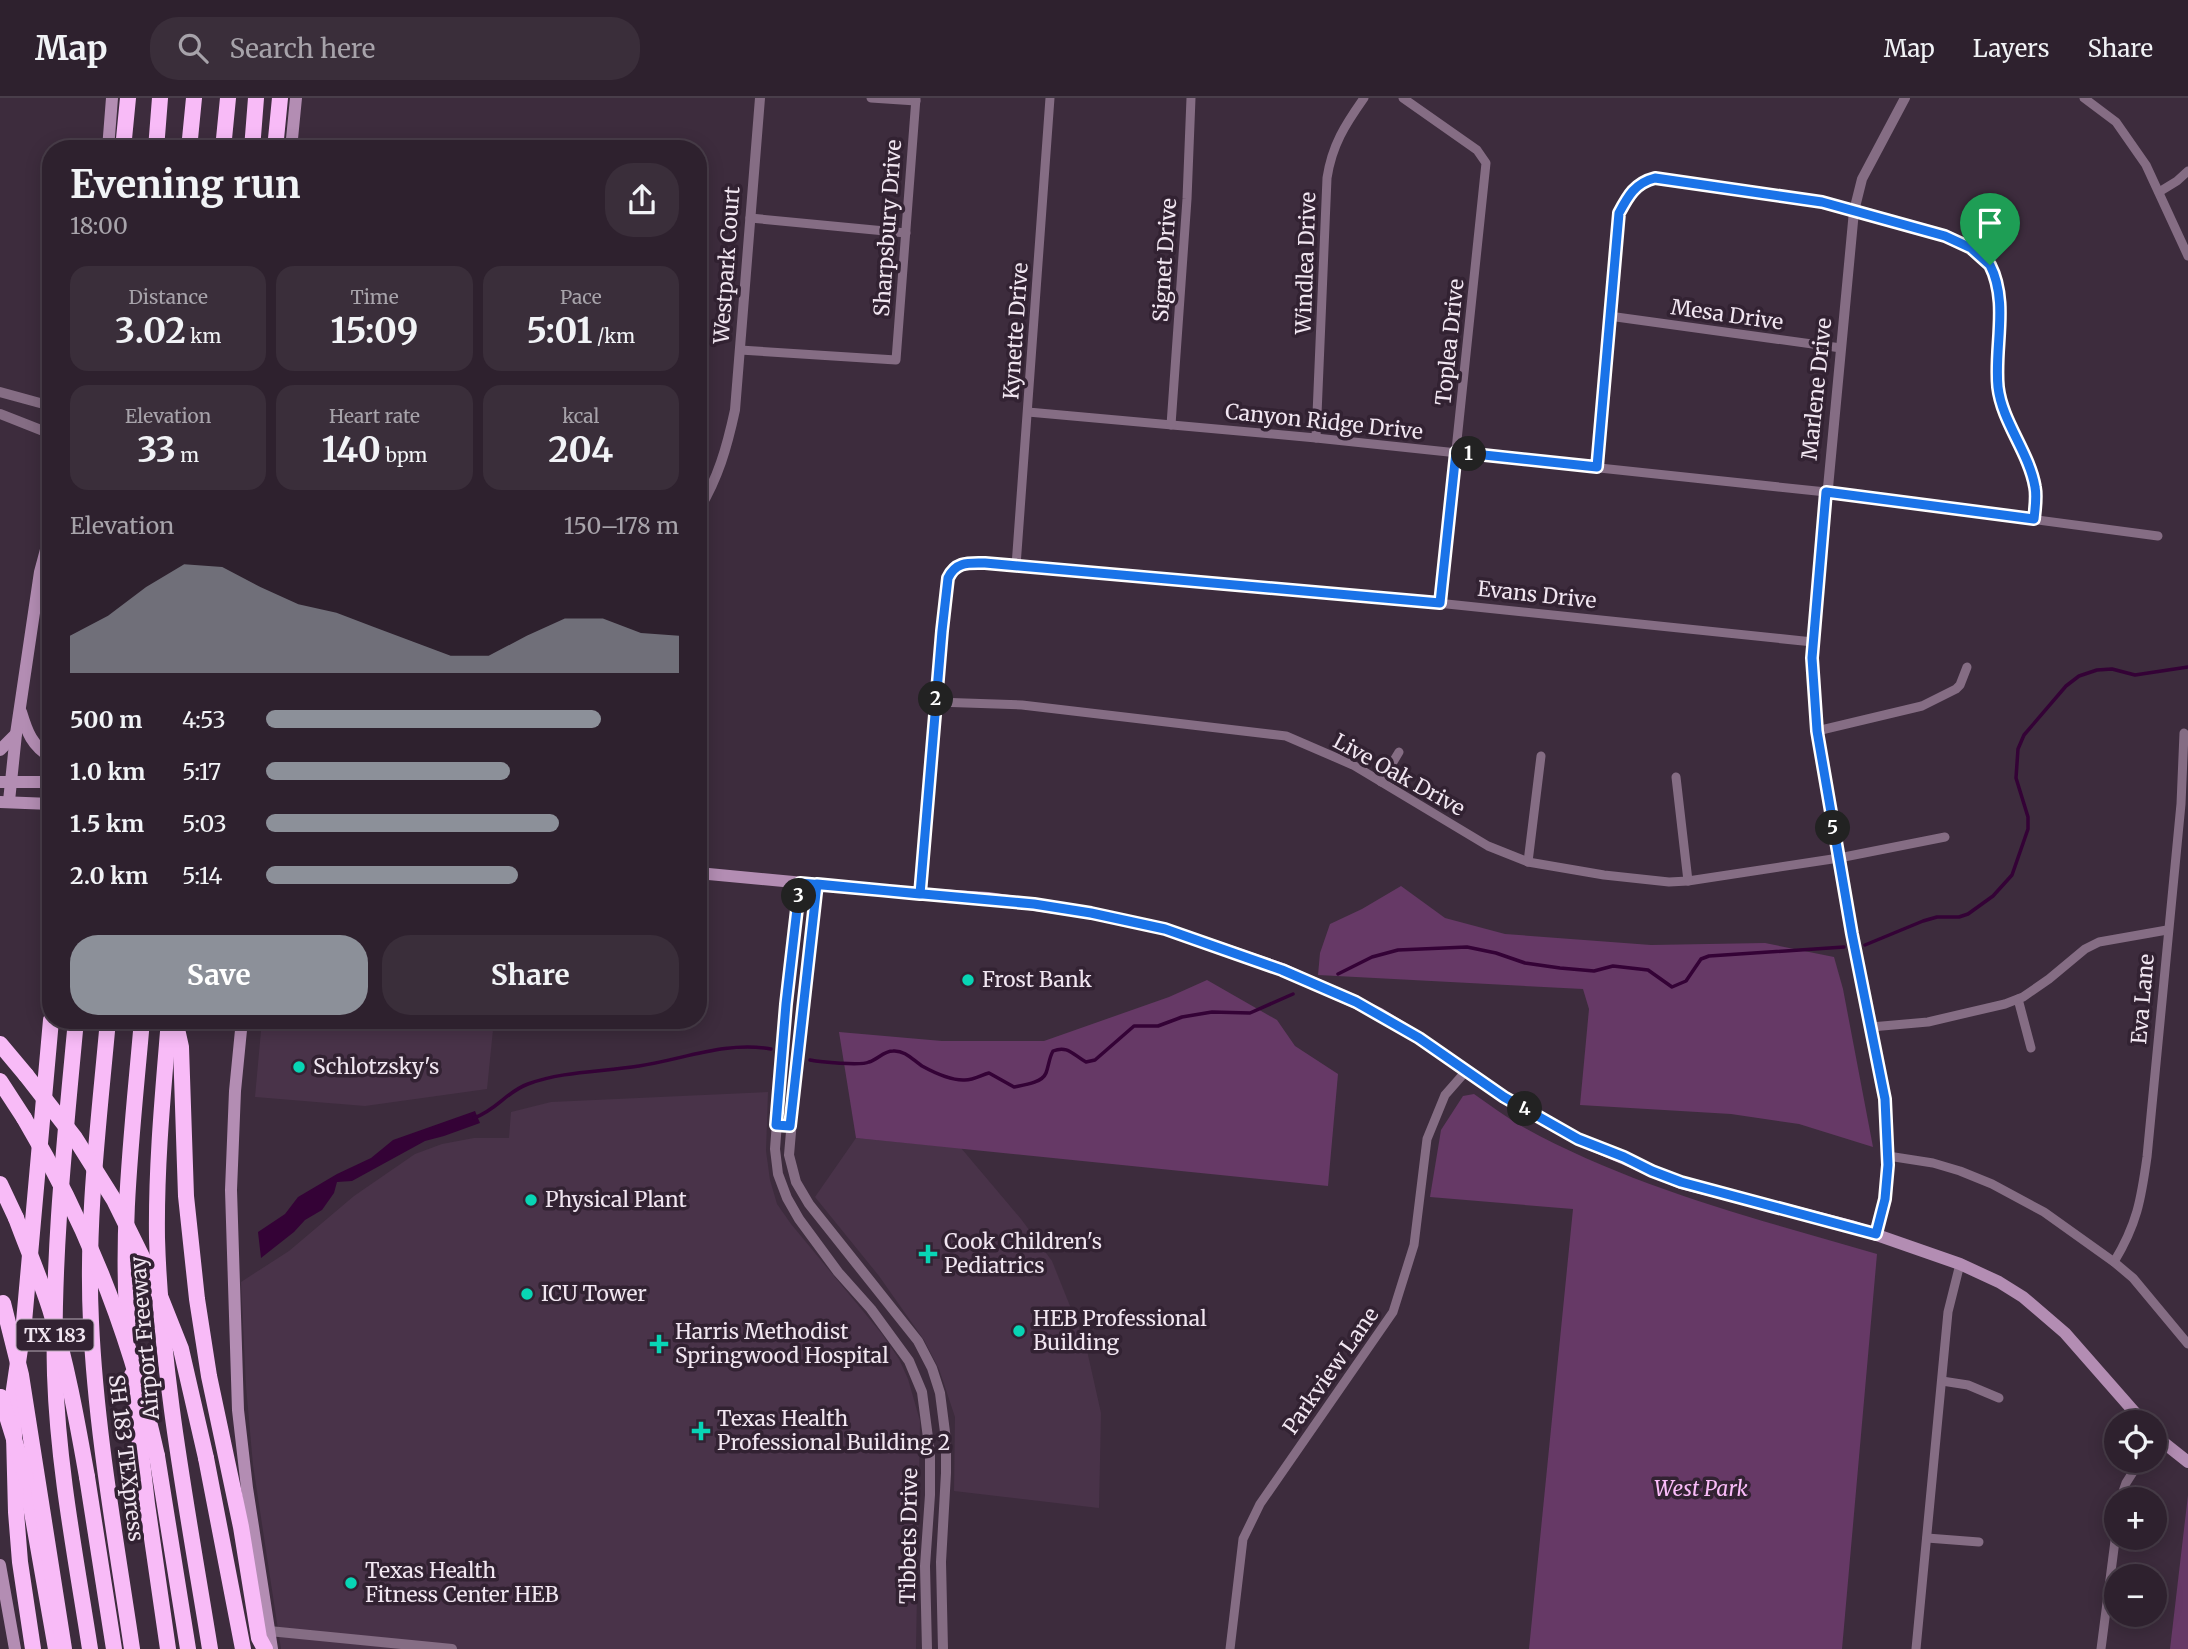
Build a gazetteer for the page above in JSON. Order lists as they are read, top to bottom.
{
  "streets": {
    "highway": ["TX 183", "Airport Freeway", "SH 183 TEXpress"],
    "street": [
      "Sharpsbury Drive",
      "Signet Drive",
      "Windlea Drive",
      "Westpark Court",
      "Mesa Drive",
      "Kynette Drive",
      "Toplea Drive",
      "Marlene Drive",
      "Canyon Ridge Drive",
      "Evans Drive",
      "Live Oak Drive",
      "Eva Lane",
      "Parkview Lane",
      "Tibbets Drive"
    ]
  },
  "crossings": [
    ["Sharpsbury Drive", "Westpark Court"],
    ["Signet Drive", "Canyon Ridge Drive"],
    ["Windlea Drive", "Canyon Ridge Drive"],
    ["Mesa Drive", "Marlene Drive"],
    ["Kynette Drive", "Canyon Ridge Drive"],
    ["Kynette Drive", "Evans Drive"],
    ["Toplea Drive", "Canyon Ridge Drive"],
    ["Toplea Drive", "Evans Drive"],
    ["Marlene Drive", "Canyon Ridge Drive"],
    ["Marlene Drive", "Evans Drive"],
    ["Marlene Drive", "Live Oak Drive"],
    ["Evans Drive", "Live Oak Drive"]
  ],
  "parks": ["West Park"],
  "places": {
    "other": [
      "Frost Bank",
      "Schlotzsky's",
      "Physical Plant",
      "ICU Tower",
      "HEB Professional Building",
      "Texas Health Fitness Center HEB"
    ],
    "health": ["Cook Children's Pediatrics", "Harris Methodist Springwood Hospital", "Texas Health Professional Building 2"]
  },
  "page": {
    "header": "Map",
    "search": "Search here",
    "nav": ["Map", "Layers", "Share"],
    "heading": ["Evening run", "18:00"],
    "stats": [
      ["Distance", "3.02 km"],
      ["Time", "15:09"],
      ["Pace", "5:01 /km"],
      ["Elevation", "33 m"],
      ["Heart rate", "140 bpm"],
      ["kcal", "204"]
    ],
    "pins": [
      "1",
      "2",
      "5",
      "3",
      "4"
    ],
    "chart": ["Elevation", "150–178 m"],
    "list": [
      {
        "name": "500 m",
        "note": "4:53"
      },
      {
        "name": "1.0 km",
        "note": "5:17"
      },
      {
        "name": "1.5 km",
        "note": "5:03"
      },
      {
        "name": "2.0 km",
        "note": "5:14"
      }
    ],
    "buttons": ["Save", "Share"],
    "map_buttons": ["+", "−"]
  }
}
